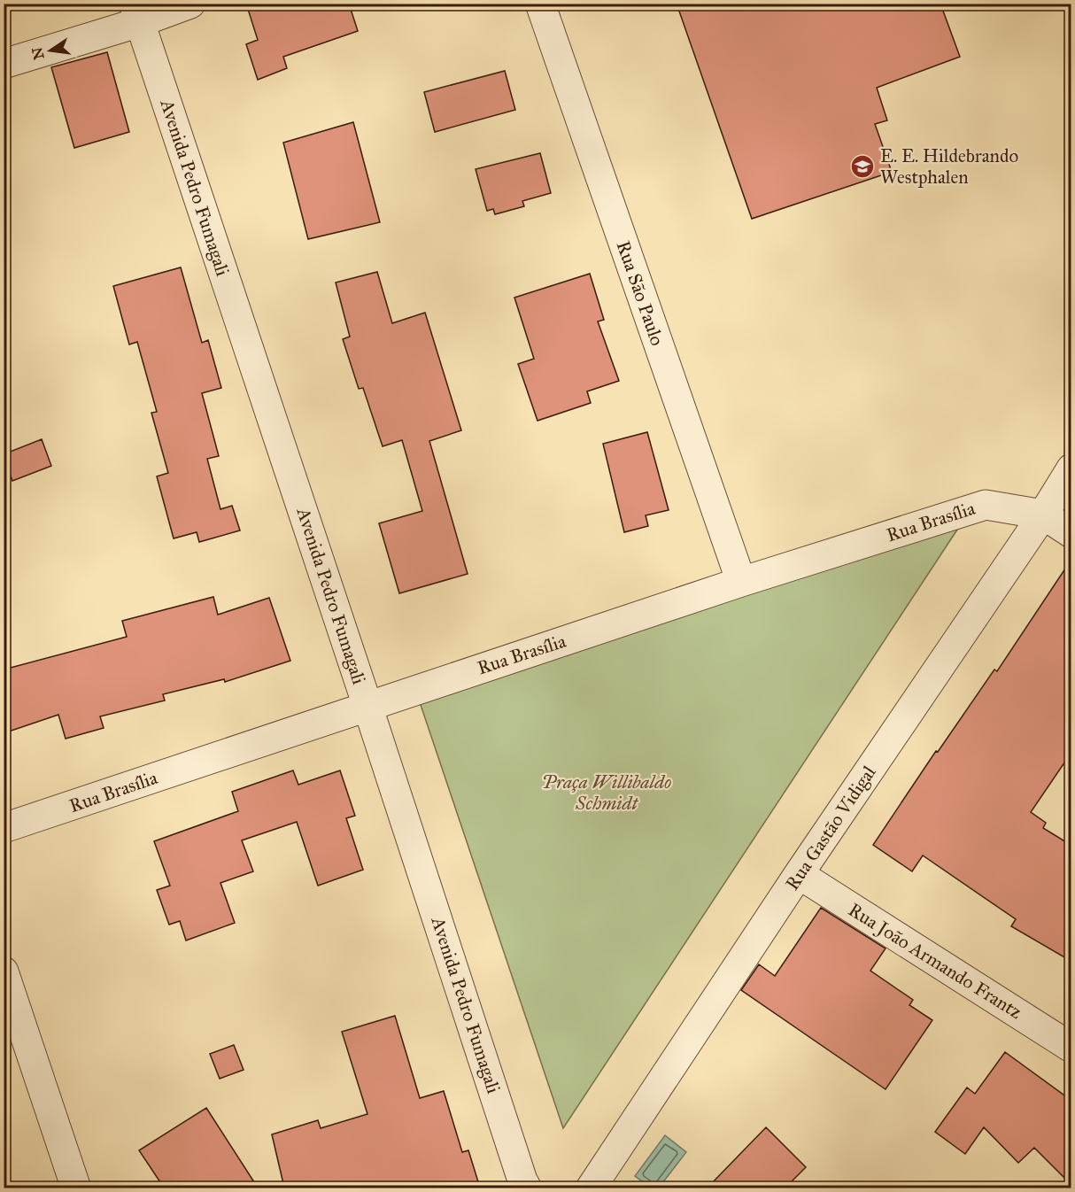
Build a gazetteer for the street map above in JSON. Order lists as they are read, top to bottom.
{
  "streets": {
    "street": [
      "Avenida Pedro Fumagali",
      "Rua São Paulo",
      "Rua Brasília",
      "Rua Gastão Vidigal",
      "Rua João Armando Frantz"
    ]
  },
  "crossings": [
    ["Avenida Pedro Fumagali", "Rua Brasília"],
    ["Rua São Paulo", "Rua Brasília"],
    ["Rua Brasília", "Rua Gastão Vidigal"],
    ["Rua Gastão Vidigal", "Rua João Armando Frantz"]
  ],
  "parks": ["Praça Willibaldo Schmidt"],
  "places": {
    "school or university": ["E. E. Hildebrando Westphalen"]
  },
  "north": "left"
}
